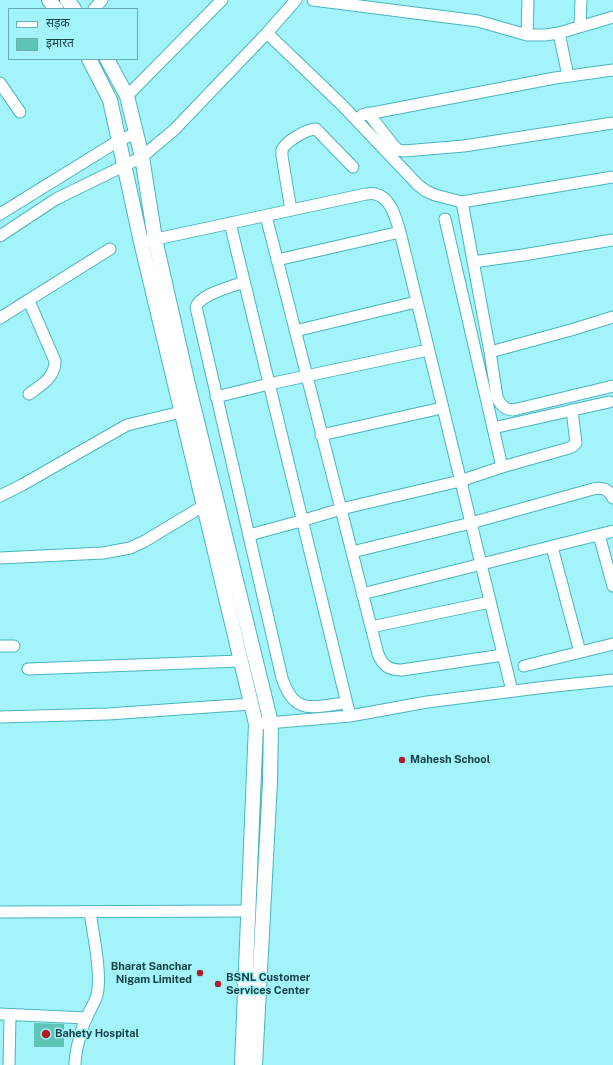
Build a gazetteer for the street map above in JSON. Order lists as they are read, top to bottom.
{
  "places": [
    "Mahesh School",
    "Bharat Sanchar Nigam Limited",
    "BSNL Customer Services Center",
    "Bahety Hospital"
  ],
  "legend": ["सड़क", "इमारत"]
}
